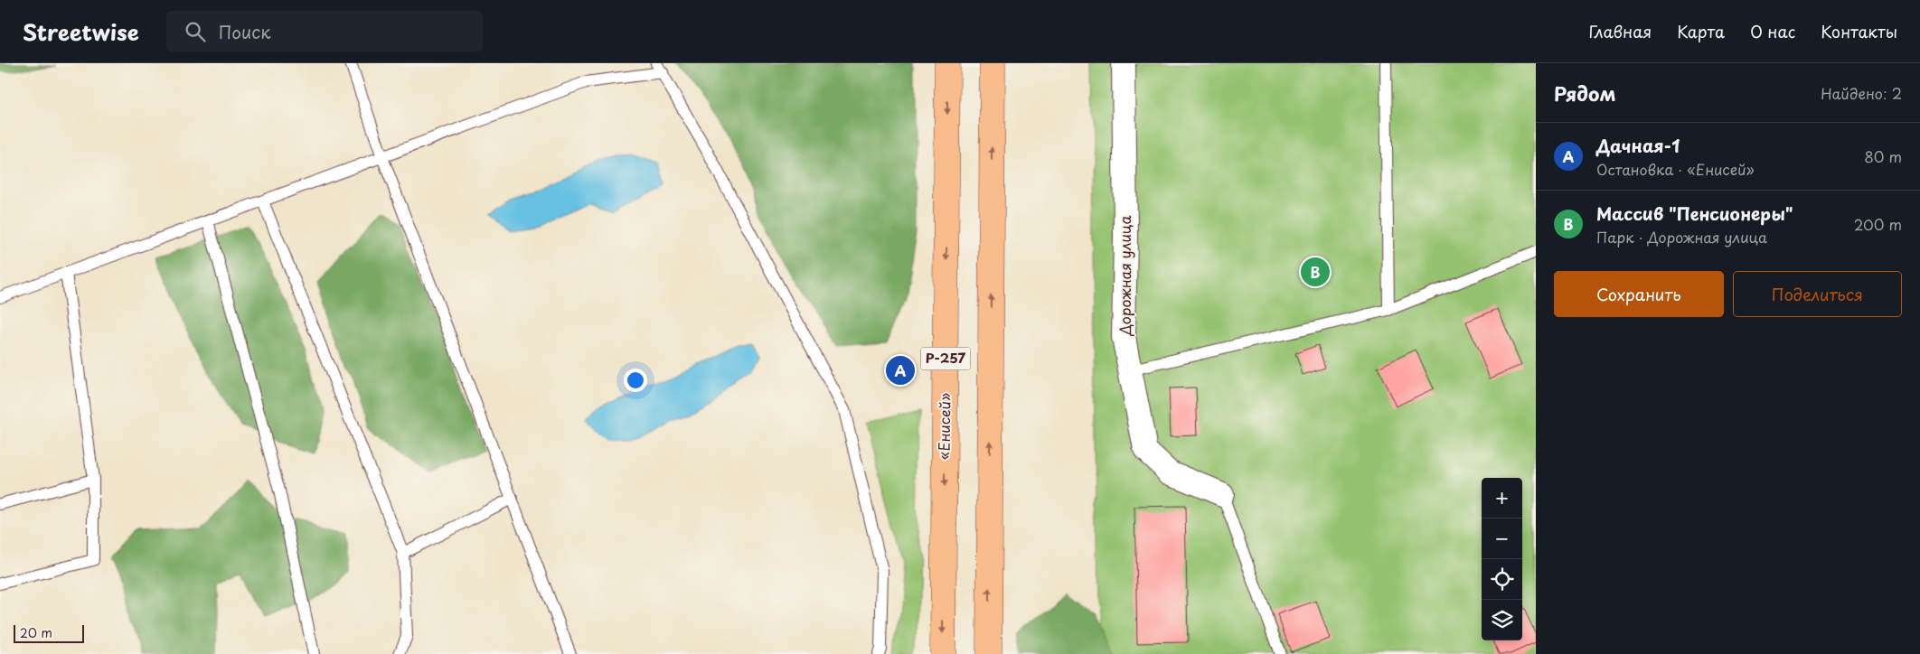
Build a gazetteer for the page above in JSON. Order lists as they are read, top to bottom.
{
  "streets": {
    "highway": ["Р-257", "«Енисей»"],
    "street": ["Дорожная улица"]
  },
  "scale_bar": "20 m",
  "page": {
    "header": "Streetwise",
    "search": "Поиск",
    "nav": [
      "Главная",
      "Карта",
      "О нас",
      "Контакты"
    ],
    "heading": ["Рядом", "Найдено: 2"],
    "list": [
      {
        "mark": "A",
        "name": "Дачная-1",
        "note": "Остановка · «Енисей»",
        "value": "80 m"
      },
      {
        "mark": "B",
        "name": "Массив \"Пенсионеры\"",
        "note": "Парк · Дорожная улица",
        "value": "200 m"
      }
    ],
    "pins": ["B", "A"],
    "buttons": ["Сохранить", "Поделиться"],
    "map_buttons": ["+", "−"],
    "scale": "20 m"
  }
}
